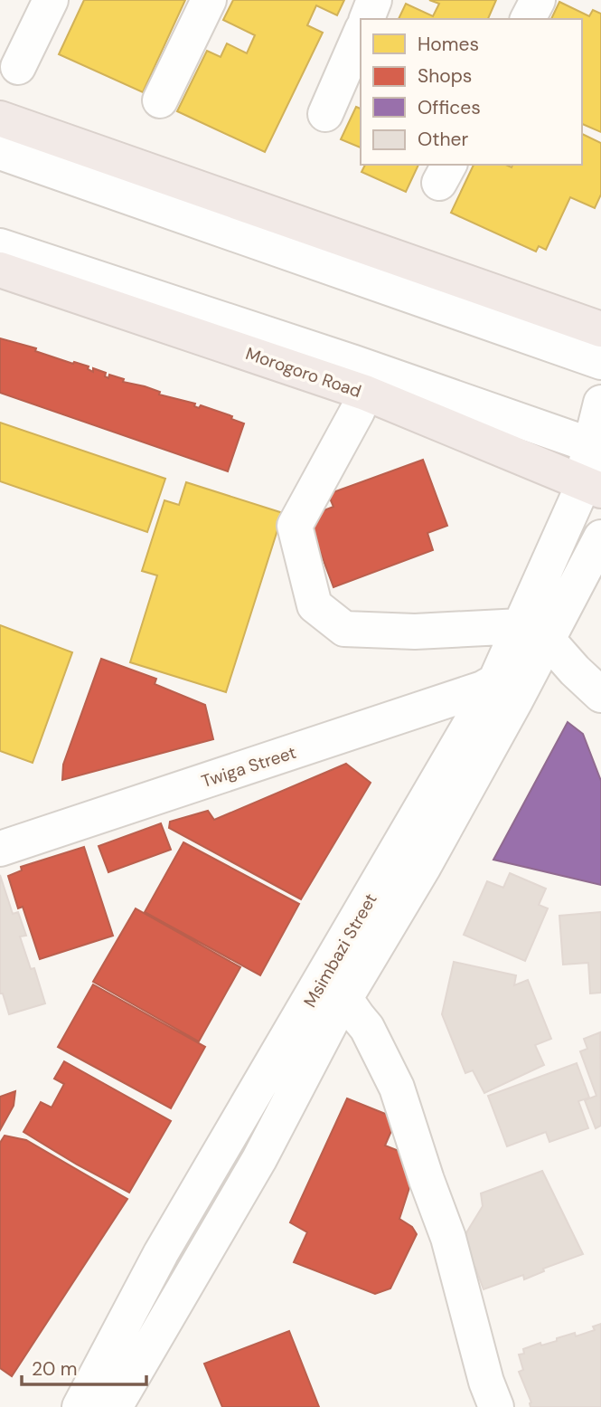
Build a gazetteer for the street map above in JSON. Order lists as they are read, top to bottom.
{
  "streets": {
    "highway": ["Morogoro Road"],
    "street": ["Twiga Street", "Msimbazi Street"]
  },
  "crossings": [
    ["Morogoro Road", "Msimbazi Street"],
    ["Twiga Street", "Msimbazi Street"]
  ],
  "legend": [
    "Homes",
    "Shops",
    "Offices",
    "Other"
  ],
  "scale_bar": "20 m"
}
